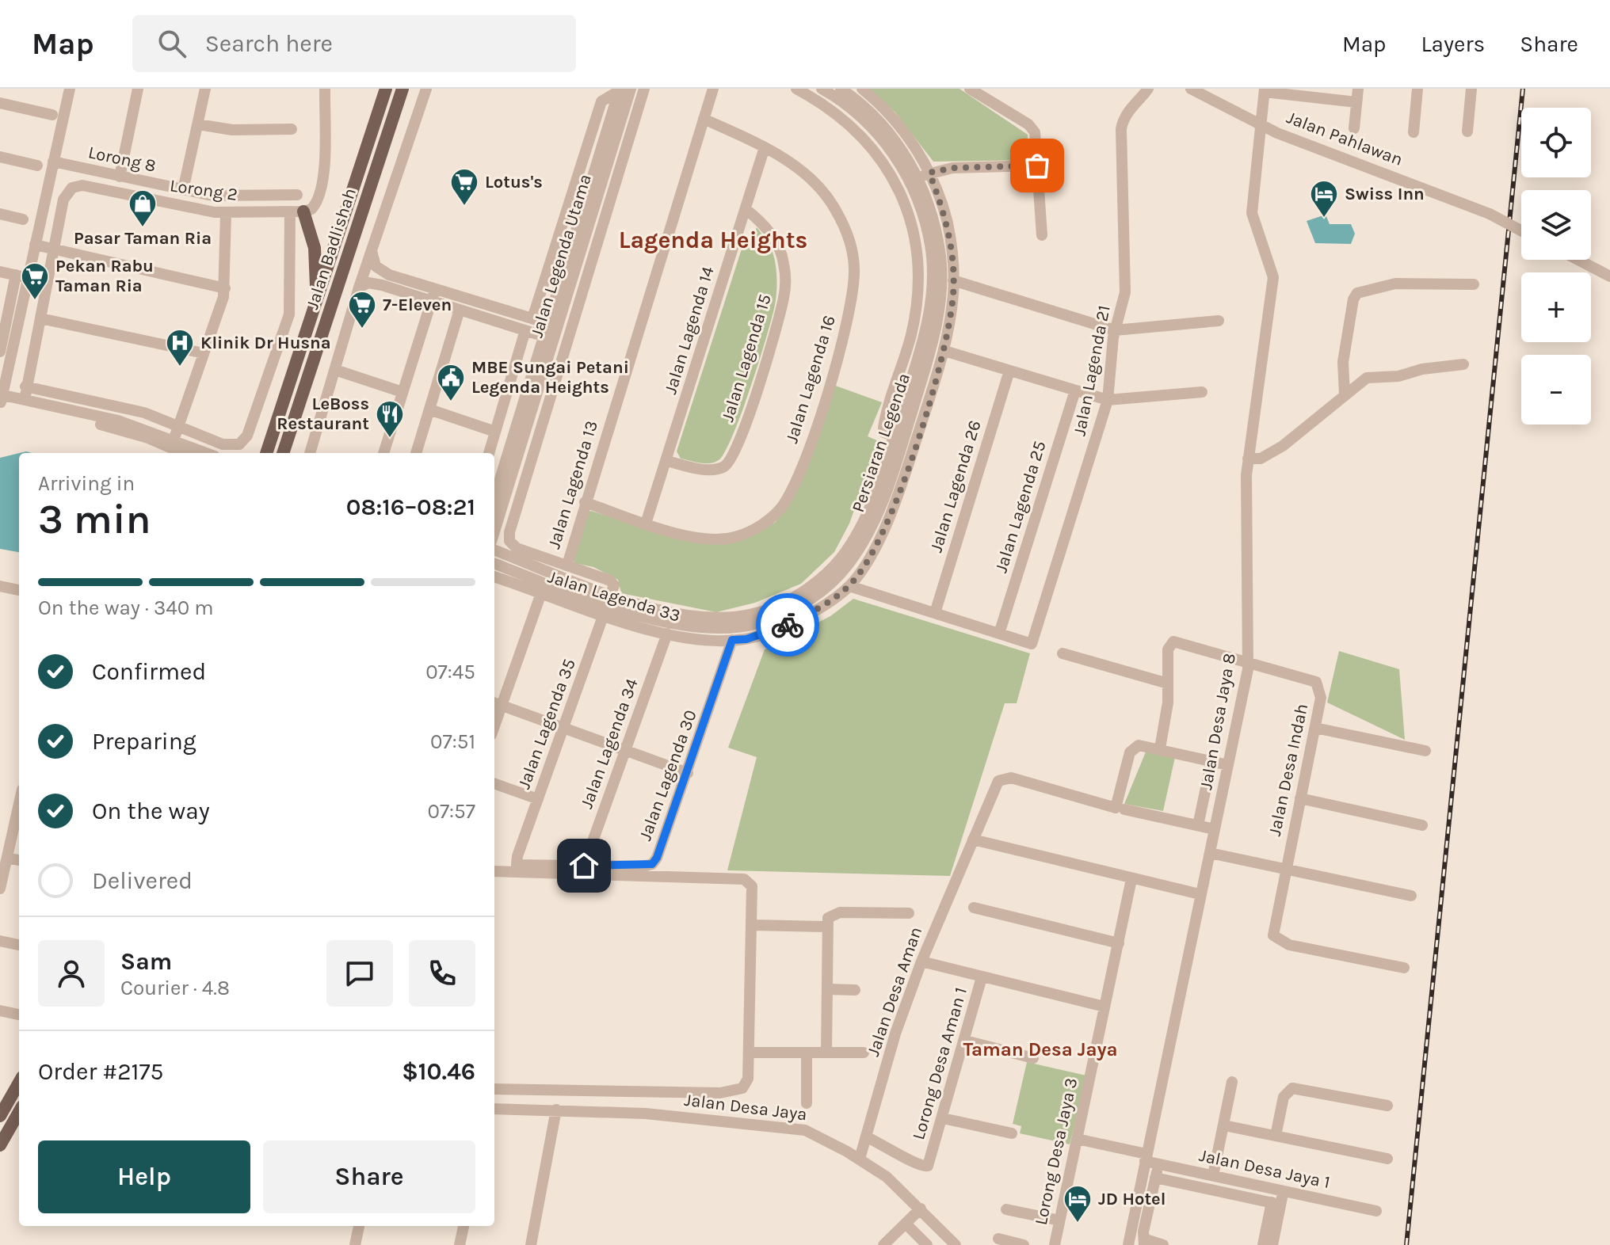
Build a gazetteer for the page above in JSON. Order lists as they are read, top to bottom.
{
  "streets": {
    "main road": ["Jalan Badlishah"],
    "street": [
      "Jalan Pahlawan",
      "Lorong 8",
      "Lorong 2",
      "Jalan Legenda Utama",
      "Jalan Lagenda 14",
      "Jalan Lagenda 15",
      "Jalan Lagenda 21",
      "Jalan Lagenda 16",
      "Persiaran Legenda",
      "Jalan Lagenda 13",
      "Jalan Lagenda 26",
      "Jalan Lagenda 25",
      "Jalan Lagenda 33",
      "Jalan Desa Jaya 8",
      "Jalan Lagenda 35",
      "Jalan Lagenda 34",
      "Jalan Desa Indah",
      "Jalan Lagenda 30",
      "Jalan Desa Aman",
      "Lorong Desa Aman 1",
      "Jalan Desa Jaya",
      "Lorong Desa Jaya 3",
      "Jalan Desa Jaya 1"
    ]
  },
  "crossings": [
    ["Jalan Pahlawan", "Jalan Desa Jaya 8"],
    ["Jalan Lagenda 14", "Jalan Lagenda 15"],
    ["Jalan Lagenda 14", "Jalan Lagenda 16"],
    ["Jalan Lagenda 21", "Jalan Lagenda 25"],
    ["Jalan Lagenda 16", "Jalan Lagenda 13"],
    ["Persiaran Legenda", "Jalan Lagenda 33"],
    ["Persiaran Legenda", "Jalan Lagenda 35"],
    ["Jalan Lagenda 33", "Jalan Lagenda 35"],
    ["Jalan Lagenda 33", "Jalan Lagenda 34"],
    ["Jalan Lagenda 33", "Jalan Lagenda 30"],
    ["Jalan Desa Jaya 8", "Jalan Desa Indah"],
    ["Jalan Desa Jaya 8", "Jalan Desa Aman"],
    ["Jalan Desa Jaya 8", "Jalan Desa Jaya 1"],
    ["Jalan Lagenda 35", "Jalan Lagenda 30"],
    ["Jalan Lagenda 34", "Jalan Lagenda 30"],
    ["Jalan Desa Aman", "Lorong Desa Aman 1"],
    ["Jalan Desa Aman", "Jalan Desa Jaya"],
    ["Lorong Desa Jaya 3", "Jalan Desa Jaya 1"]
  ],
  "districts": ["Lagenda Heights", "Taman Desa Jaya"],
  "places": {
    "supermarket": ["Lotus's", "Pekan Rabu Taman Ria", "7-Eleven"],
    "hotel": ["Swiss Inn", "JD Hotel"],
    "shop": ["Pasar Taman Ria"],
    "hospital": ["Klinik Dr Husna"],
    "public building": ["MBE Sungai Petani Legenda Heights"],
    "restaurant": ["LeBoss Restaurant"]
  },
  "page": {
    "header": "Map",
    "search": "Search here",
    "nav": ["Map", "Layers", "Share"],
    "map_buttons": ["+", "−"],
    "heading": ["3 min", "Arriving in", "08:16–08:21"],
    "panel": [
      "Sam",
      "Courier · 4.8",
      "Order #2175",
      "$10.46"
    ],
    "bar": "On the way · 340 m",
    "list": [
      ["Confirmed", "07:45"],
      ["Preparing", "07:51"],
      ["On the way", "07:57"],
      "Delivered"
    ],
    "buttons": ["Help", "Share"]
  }
}
